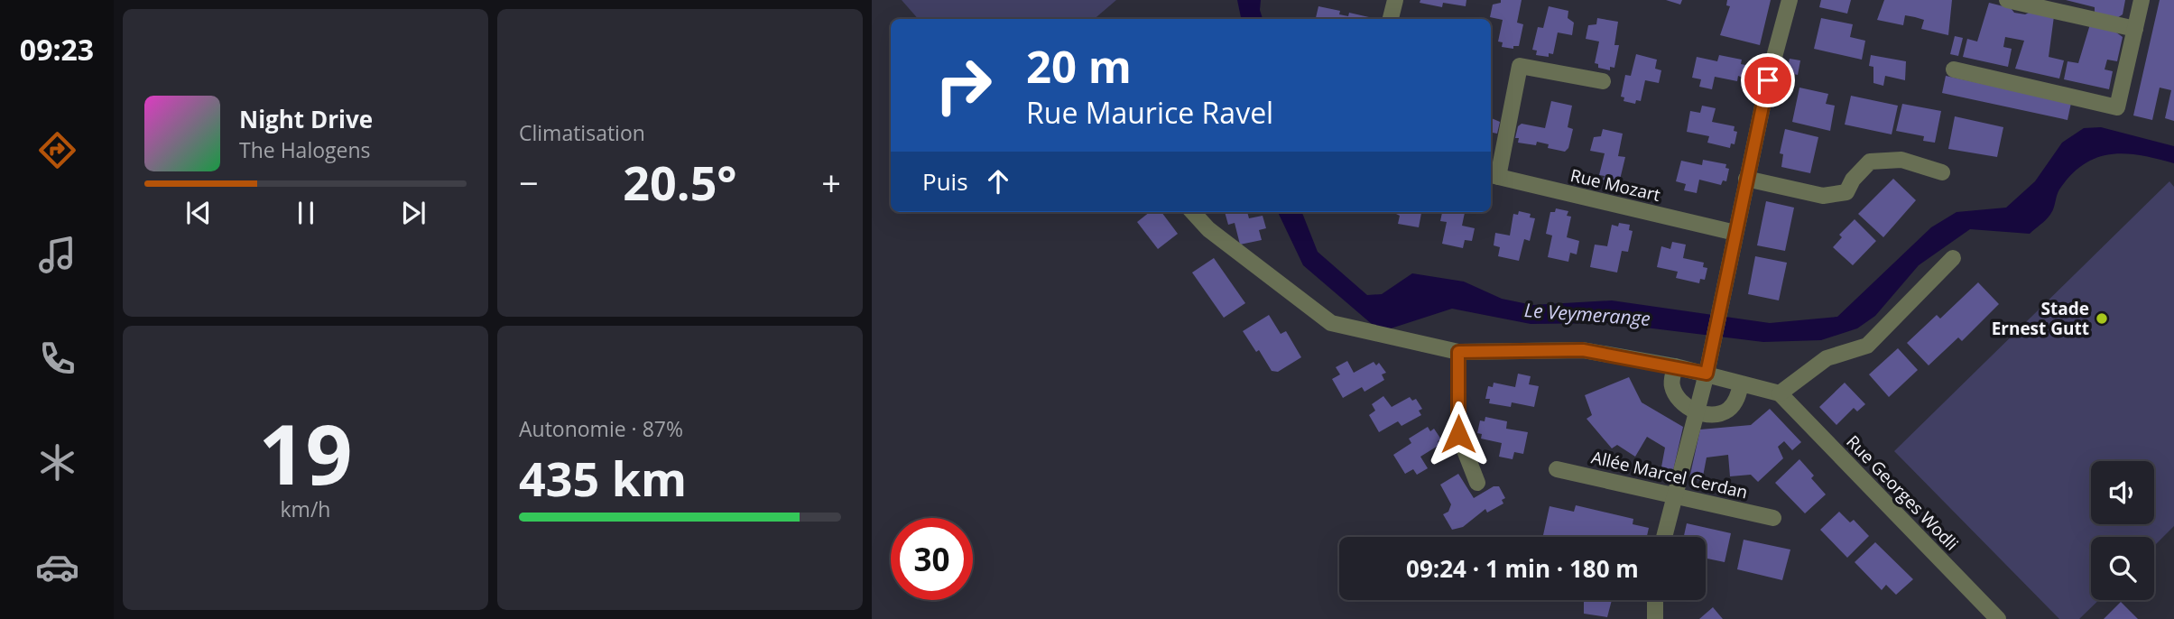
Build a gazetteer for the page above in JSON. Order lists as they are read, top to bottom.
{
  "streets": {
    "street": ["Rue Mozart", "Allée Marcel Cerdan", "Rue Georges Wodli"]
  },
  "water": ["Le Veymerange"],
  "places": ["Stade Ernest Gutt"],
  "page": {
    "tabs": "09:23",
    "tile": [
      "Climatisation",
      ["19", "km/h"],
      ["Autonomie · 87%", "435 km"]
    ],
    "turn": ["20 m", "Rue Maurice Ravel"],
    "song": ["Night Drive", "The Halogens"],
    "then": "Puis",
    "heat": ["−", "20.5°", "+"],
    "limit": "30",
    "trip": "09:24 · 1 min · 180 m"
  }
}
